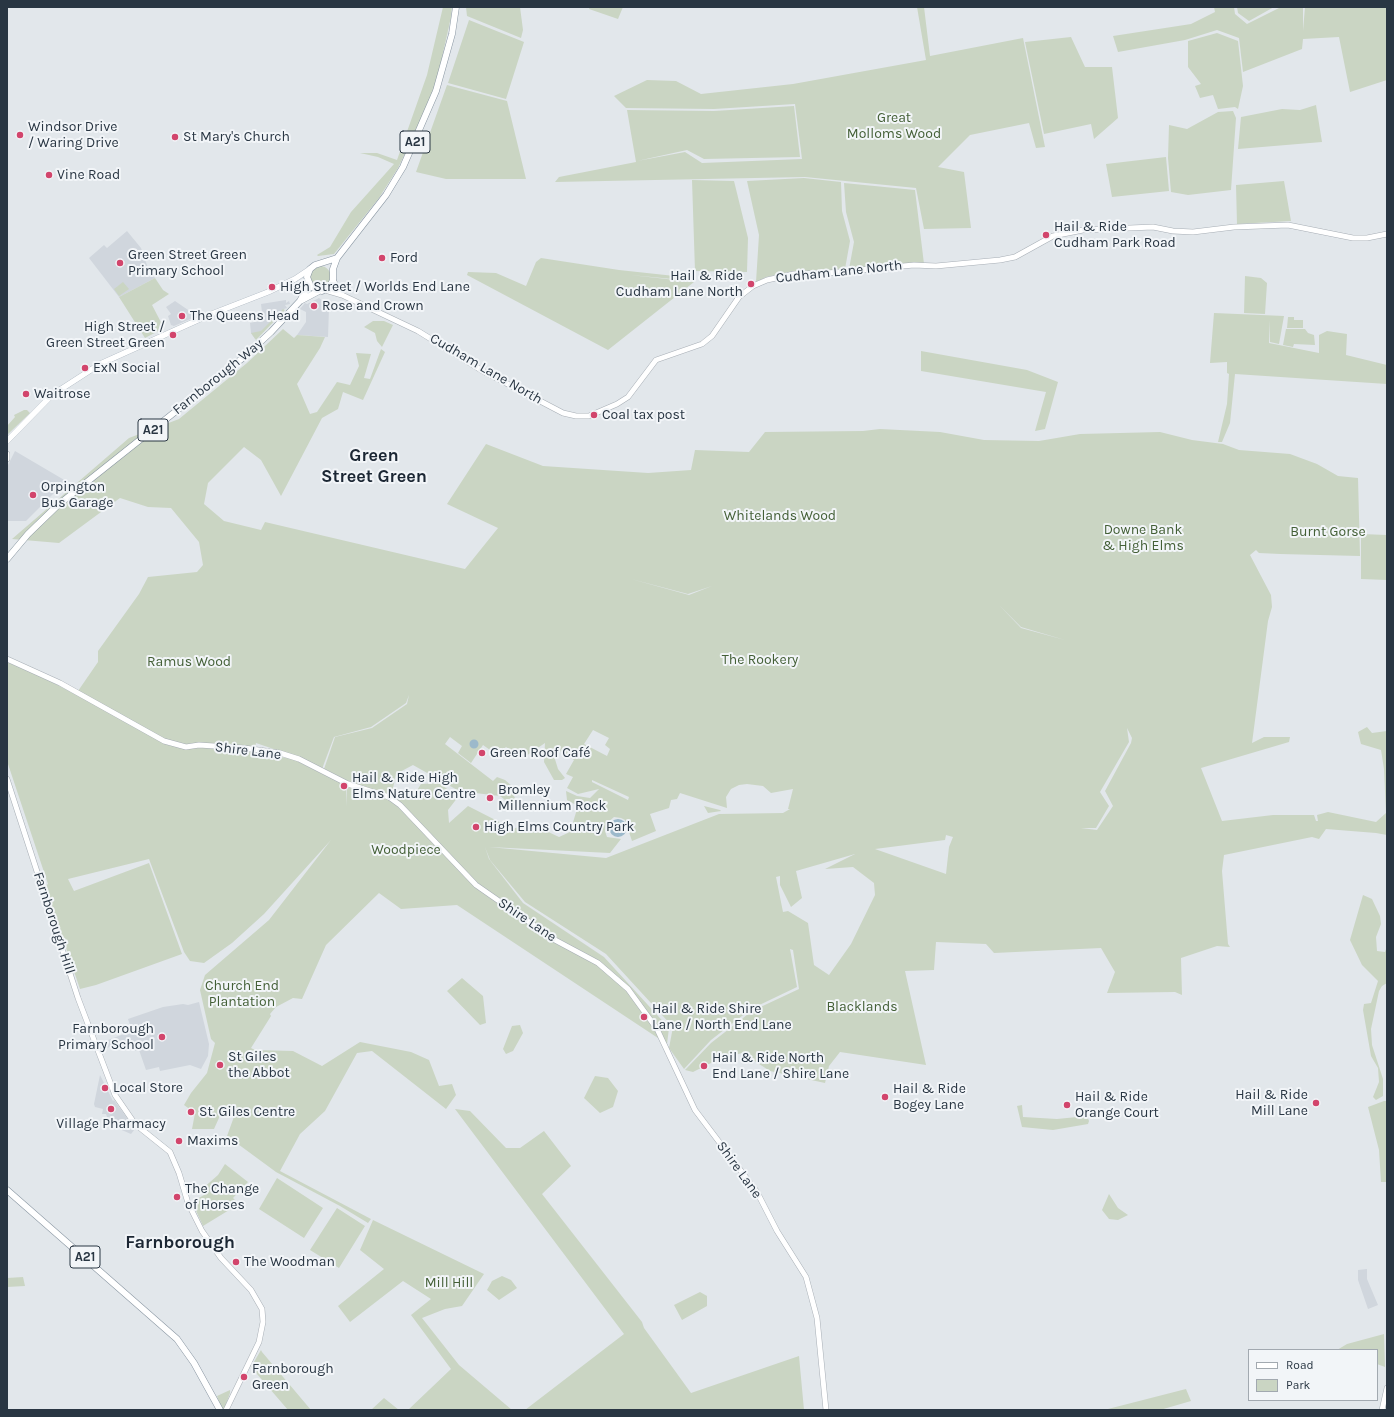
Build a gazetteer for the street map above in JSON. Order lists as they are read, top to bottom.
{
  "streets": {
    "highway": ["A21", "Farnborough Way"],
    "street": ["Cudham Lane North", "Shire Lane", "Farnborough Hill"]
  },
  "crossings": [
    ["A21", "Cudham Lane North"],
    ["A21", "Farnborough Way"],
    ["Cudham Lane North", "Farnborough Way"]
  ],
  "districts": ["Green Street Green", "Farnborough"],
  "parks": [
    "Great Molloms Wood",
    "Whitelands Wood",
    "Downe Bank & High Elms",
    "Burnt Gorse",
    "The Rookery",
    "Ramus Wood",
    "Woodpiece",
    "Church End Plantation",
    "Blacklands",
    "Mill Hill"
  ],
  "places": [
    "Windsor Drive / Waring Drive",
    "St Mary's Church",
    "Vine Road",
    "Hail & Ride Cudham Park Road",
    "Ford",
    "Green Street Green Primary School",
    "Hail & Ride Cudham Lane North",
    "High Street / Worlds End Lane",
    "Rose and Crown",
    "The Queens Head",
    "High Street / Green Street Green",
    "ExN Social",
    "Waitrose",
    "Coal tax post",
    "Orpington Bus Garage",
    "Green Roof Café",
    "Hail & Ride High Elms Nature Centre",
    "Bromley Millennium Rock",
    "High Elms Country Park",
    "Hail & Ride Shire Lane / North End Lane",
    "Farnborough Primary School",
    "St Giles the Abbot",
    "Hail & Ride North End Lane / Shire Lane",
    "Local Store",
    "Hail & Ride Bogey Lane",
    "Hail & Ride Mill Lane",
    "Hail & Ride Orange Court",
    "Village Pharmacy",
    "St. Giles Centre",
    "Maxims",
    "The Change of Horses",
    "The Woodman",
    "Farnborough Green"
  ],
  "legend": ["Road", "Park"]
}
